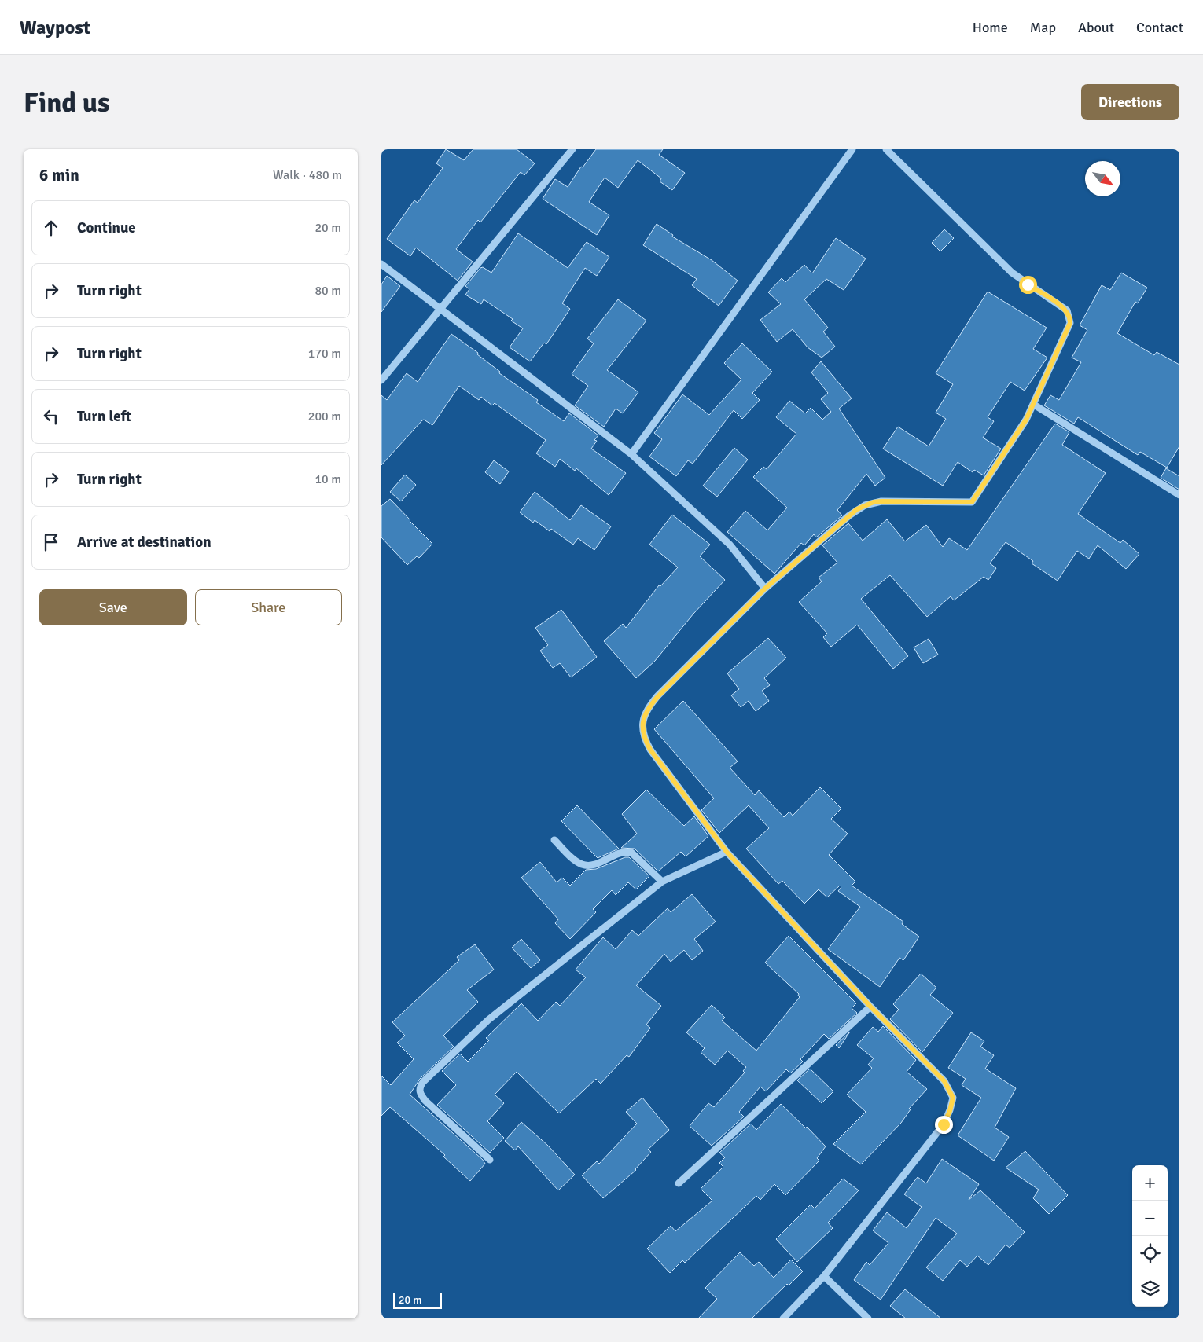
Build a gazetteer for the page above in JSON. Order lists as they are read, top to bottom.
{
  "scale_bar": "20 m",
  "north": "bottom right",
  "page": {
    "header": "Waypost",
    "nav": [
      "Home",
      "Map",
      "About",
      "Contact"
    ],
    "buttons": [
      "Directions",
      ["Save", "Share"]
    ],
    "title": "Find us",
    "heading": ["6 min", "Walk · 480 m"],
    "list": [
      ["Continue", "20 m"],
      ["Turn right", "80 m"],
      ["Turn right", "170 m"],
      ["Turn left", "200 m"],
      ["Turn right", "10 m"],
      "Arrive at destination"
    ],
    "map_buttons": ["+", "−"],
    "scale": "20 m"
  }
}
